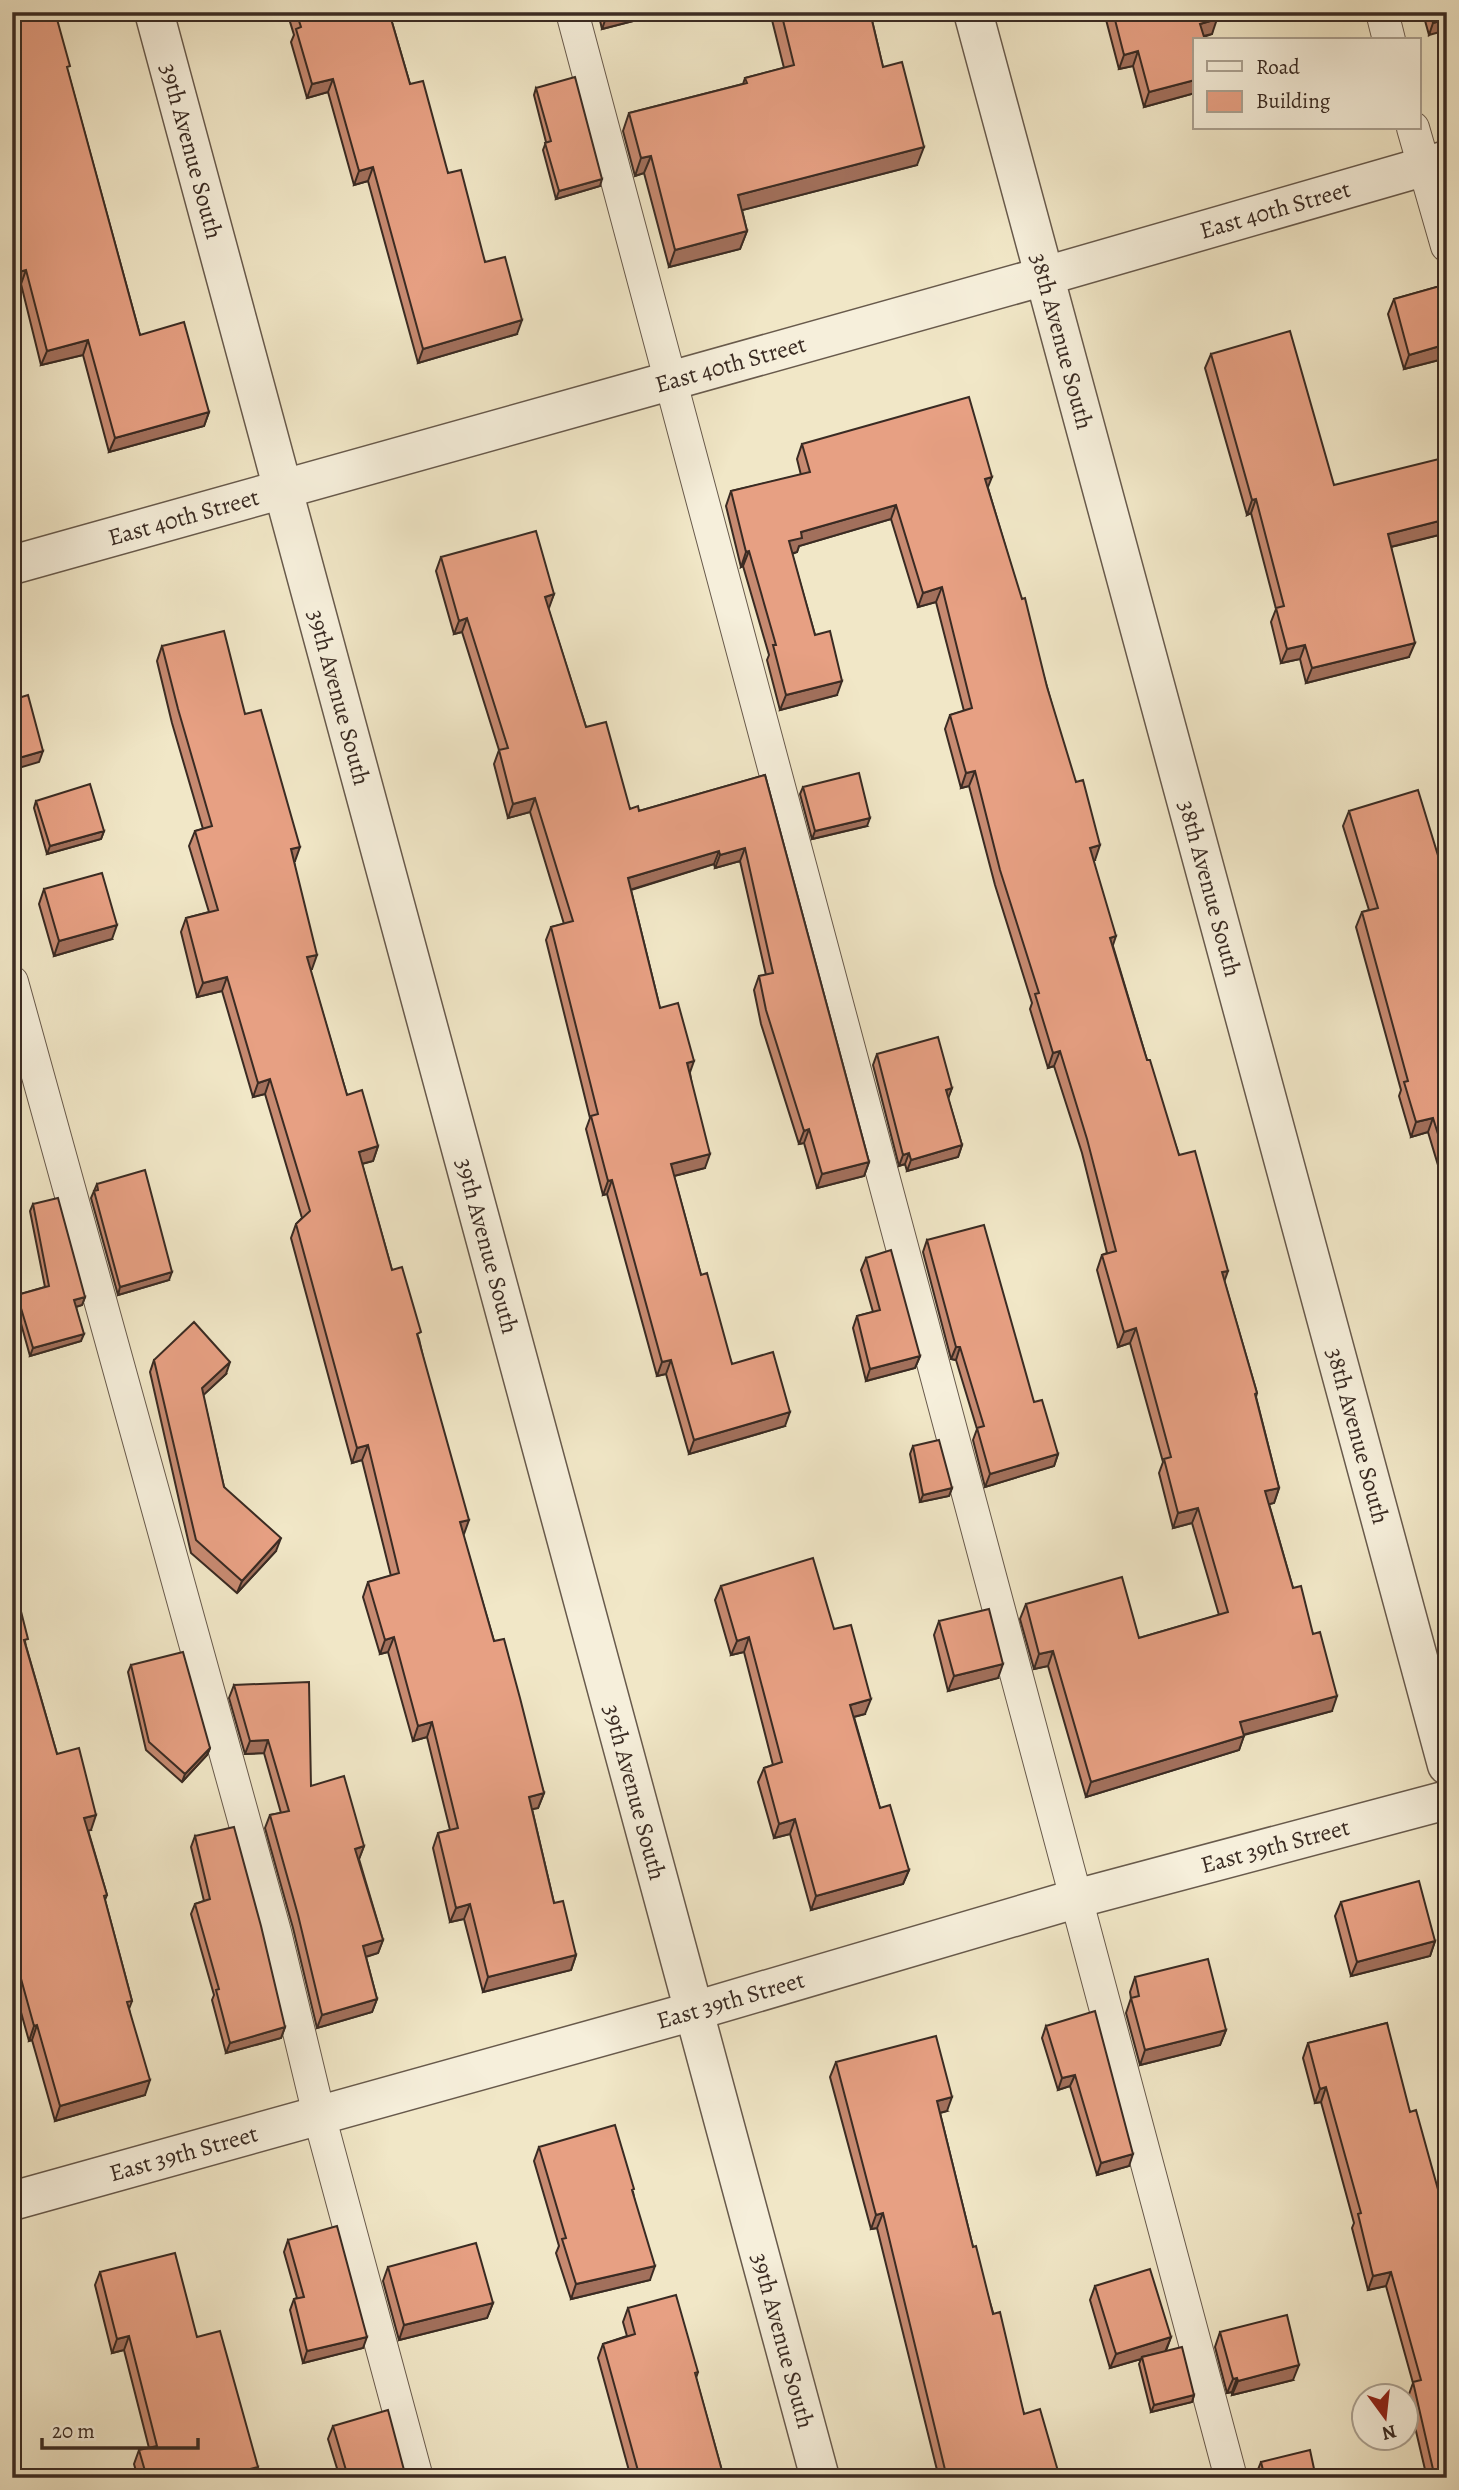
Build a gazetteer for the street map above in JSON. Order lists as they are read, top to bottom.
{
  "streets": {
    "street": [
      "39th Avenue South",
      "East 40th Street",
      "38th Avenue South",
      "East 39th Street"
    ]
  },
  "crossings": [
    ["39th Avenue South", "East 40th Street"],
    ["39th Avenue South", "East 39th Street"],
    ["East 40th Street", "38th Avenue South"]
  ],
  "legend": ["Road", "Building"],
  "scale_bar": "20 m",
  "north": "bottom"
}
